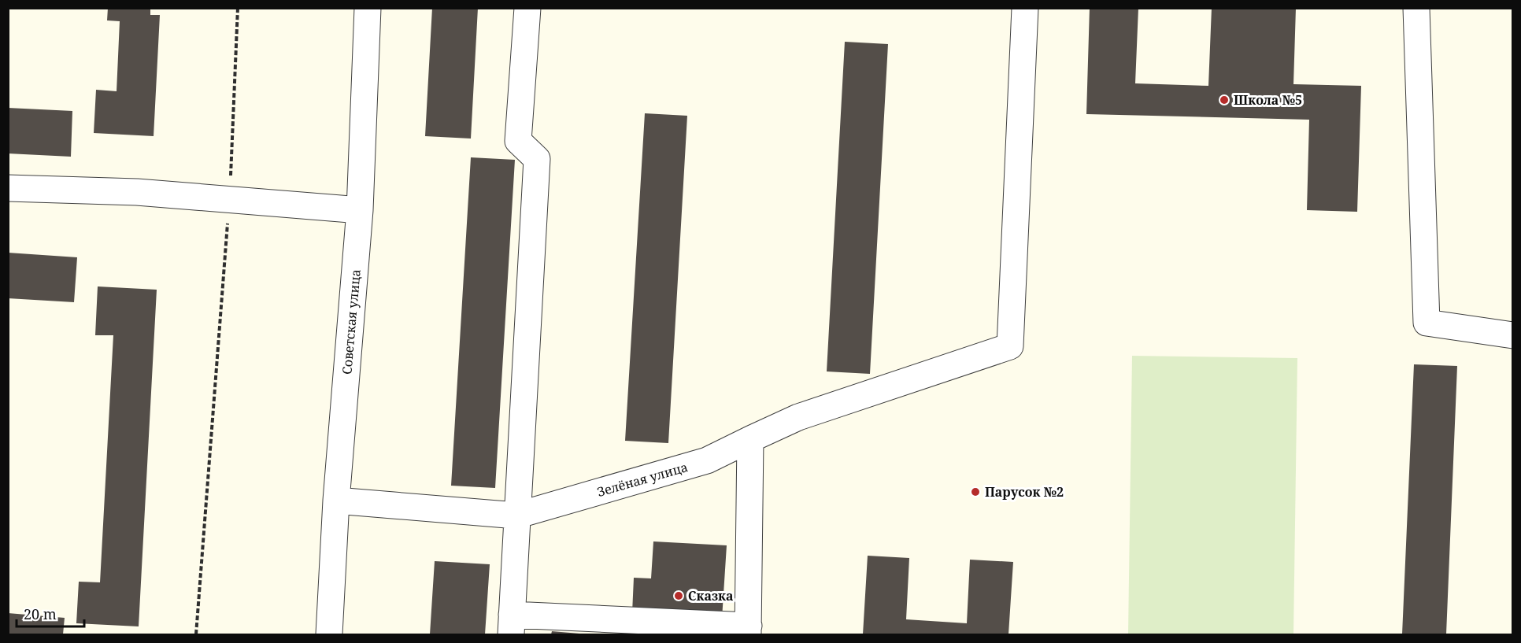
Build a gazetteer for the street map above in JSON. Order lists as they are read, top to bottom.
{
  "streets": {
    "street": ["Советская улица", "Зелёная улица"]
  },
  "crossings": [
    ["Советская улица", "Зелёная улица"]
  ],
  "places": ["Школа №5", "Парусок №2", "Сказка"],
  "scale_bar": "20 m"
}
